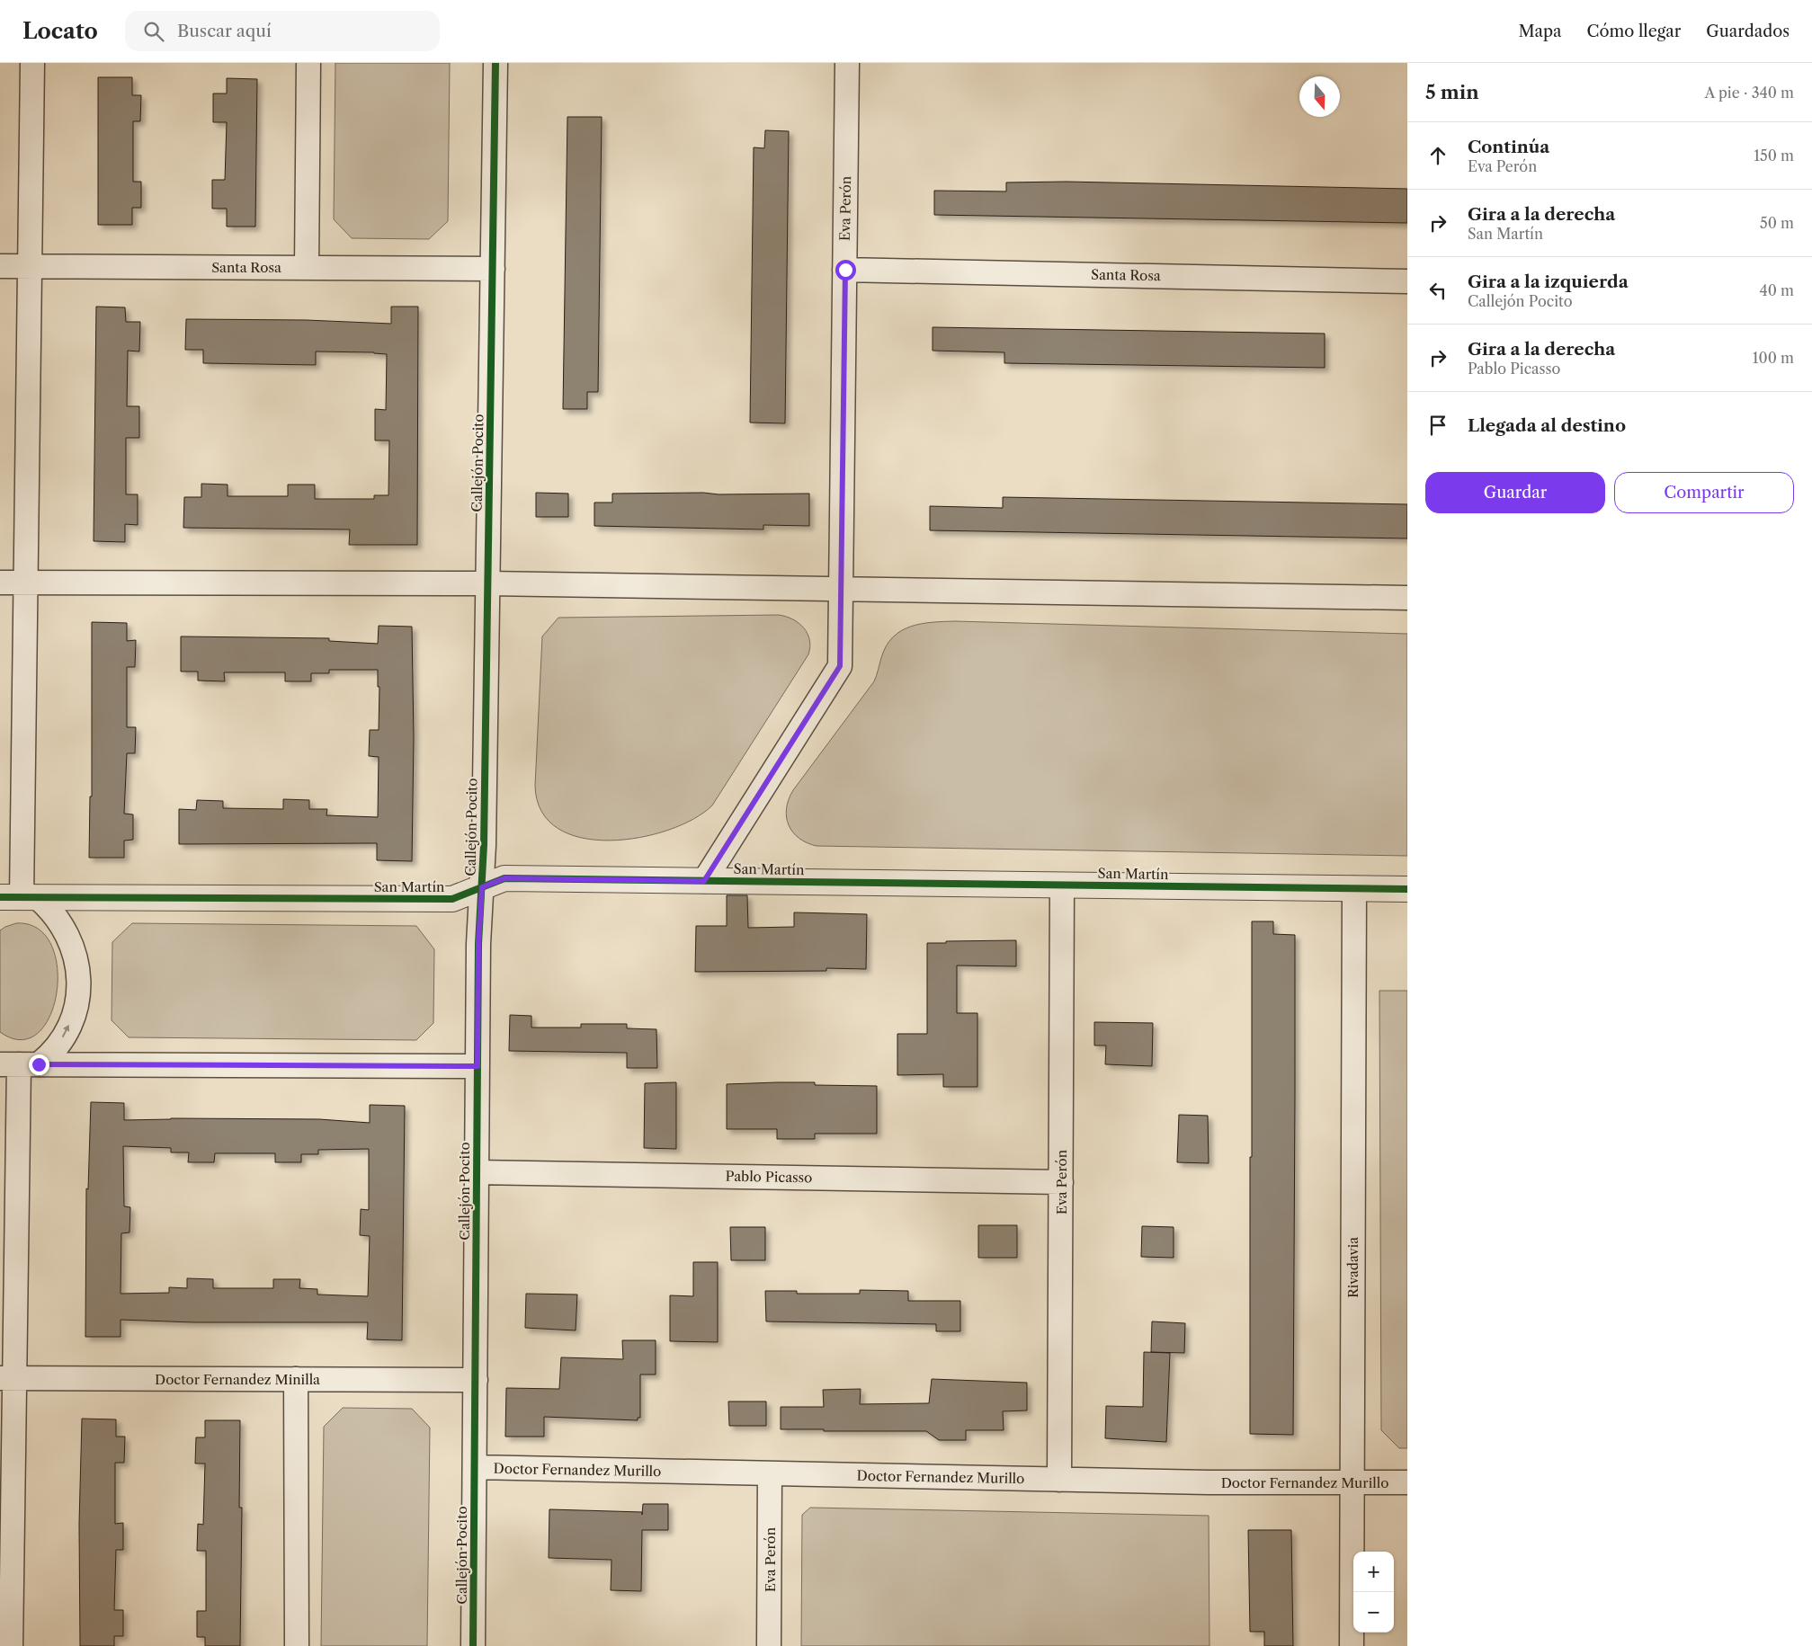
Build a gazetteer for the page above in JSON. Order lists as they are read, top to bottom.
{
  "streets": {
    "street": [
      "Eva Perón",
      "Santa Rosa",
      "Callejón Pocito",
      "San Martín",
      "Pablo Picasso",
      "Rivadavia",
      "Doctor Fernandez Minilla",
      "Doctor Fernandez Murillo"
    ]
  },
  "crossings": [
    ["Eva Perón", "Santa Rosa"],
    ["Eva Perón", "San Martín"],
    ["Eva Perón", "Pablo Picasso"],
    ["Eva Perón", "Doctor Fernandez Murillo"],
    ["Santa Rosa", "Callejón Pocito"],
    ["Callejón Pocito", "San Martín"],
    ["Callejón Pocito", "Pablo Picasso"],
    ["Callejón Pocito", "Doctor Fernandez Minilla"],
    ["Callejón Pocito", "Doctor Fernandez Murillo"],
    ["San Martín", "Rivadavia"],
    ["Rivadavia", "Doctor Fernandez Murillo"]
  ],
  "north": "bottom",
  "page": {
    "header": "Locato",
    "search": "Buscar aquí",
    "nav": ["Mapa", "Cómo llegar", "Guardados"],
    "heading": ["5 min", "A pie · 340 m"],
    "list": [
      ["Continúa", "Eva Perón", "150 m"],
      ["Gira a la derecha", "San Martín", "50 m"],
      ["Gira a la izquierda", "Callejón Pocito", "40 m"],
      ["Gira a la derecha", "Pablo Picasso", "100 m"],
      "Llegada al destino"
    ],
    "buttons": ["Guardar", "Compartir"],
    "map_buttons": ["+", "−"]
  }
}
